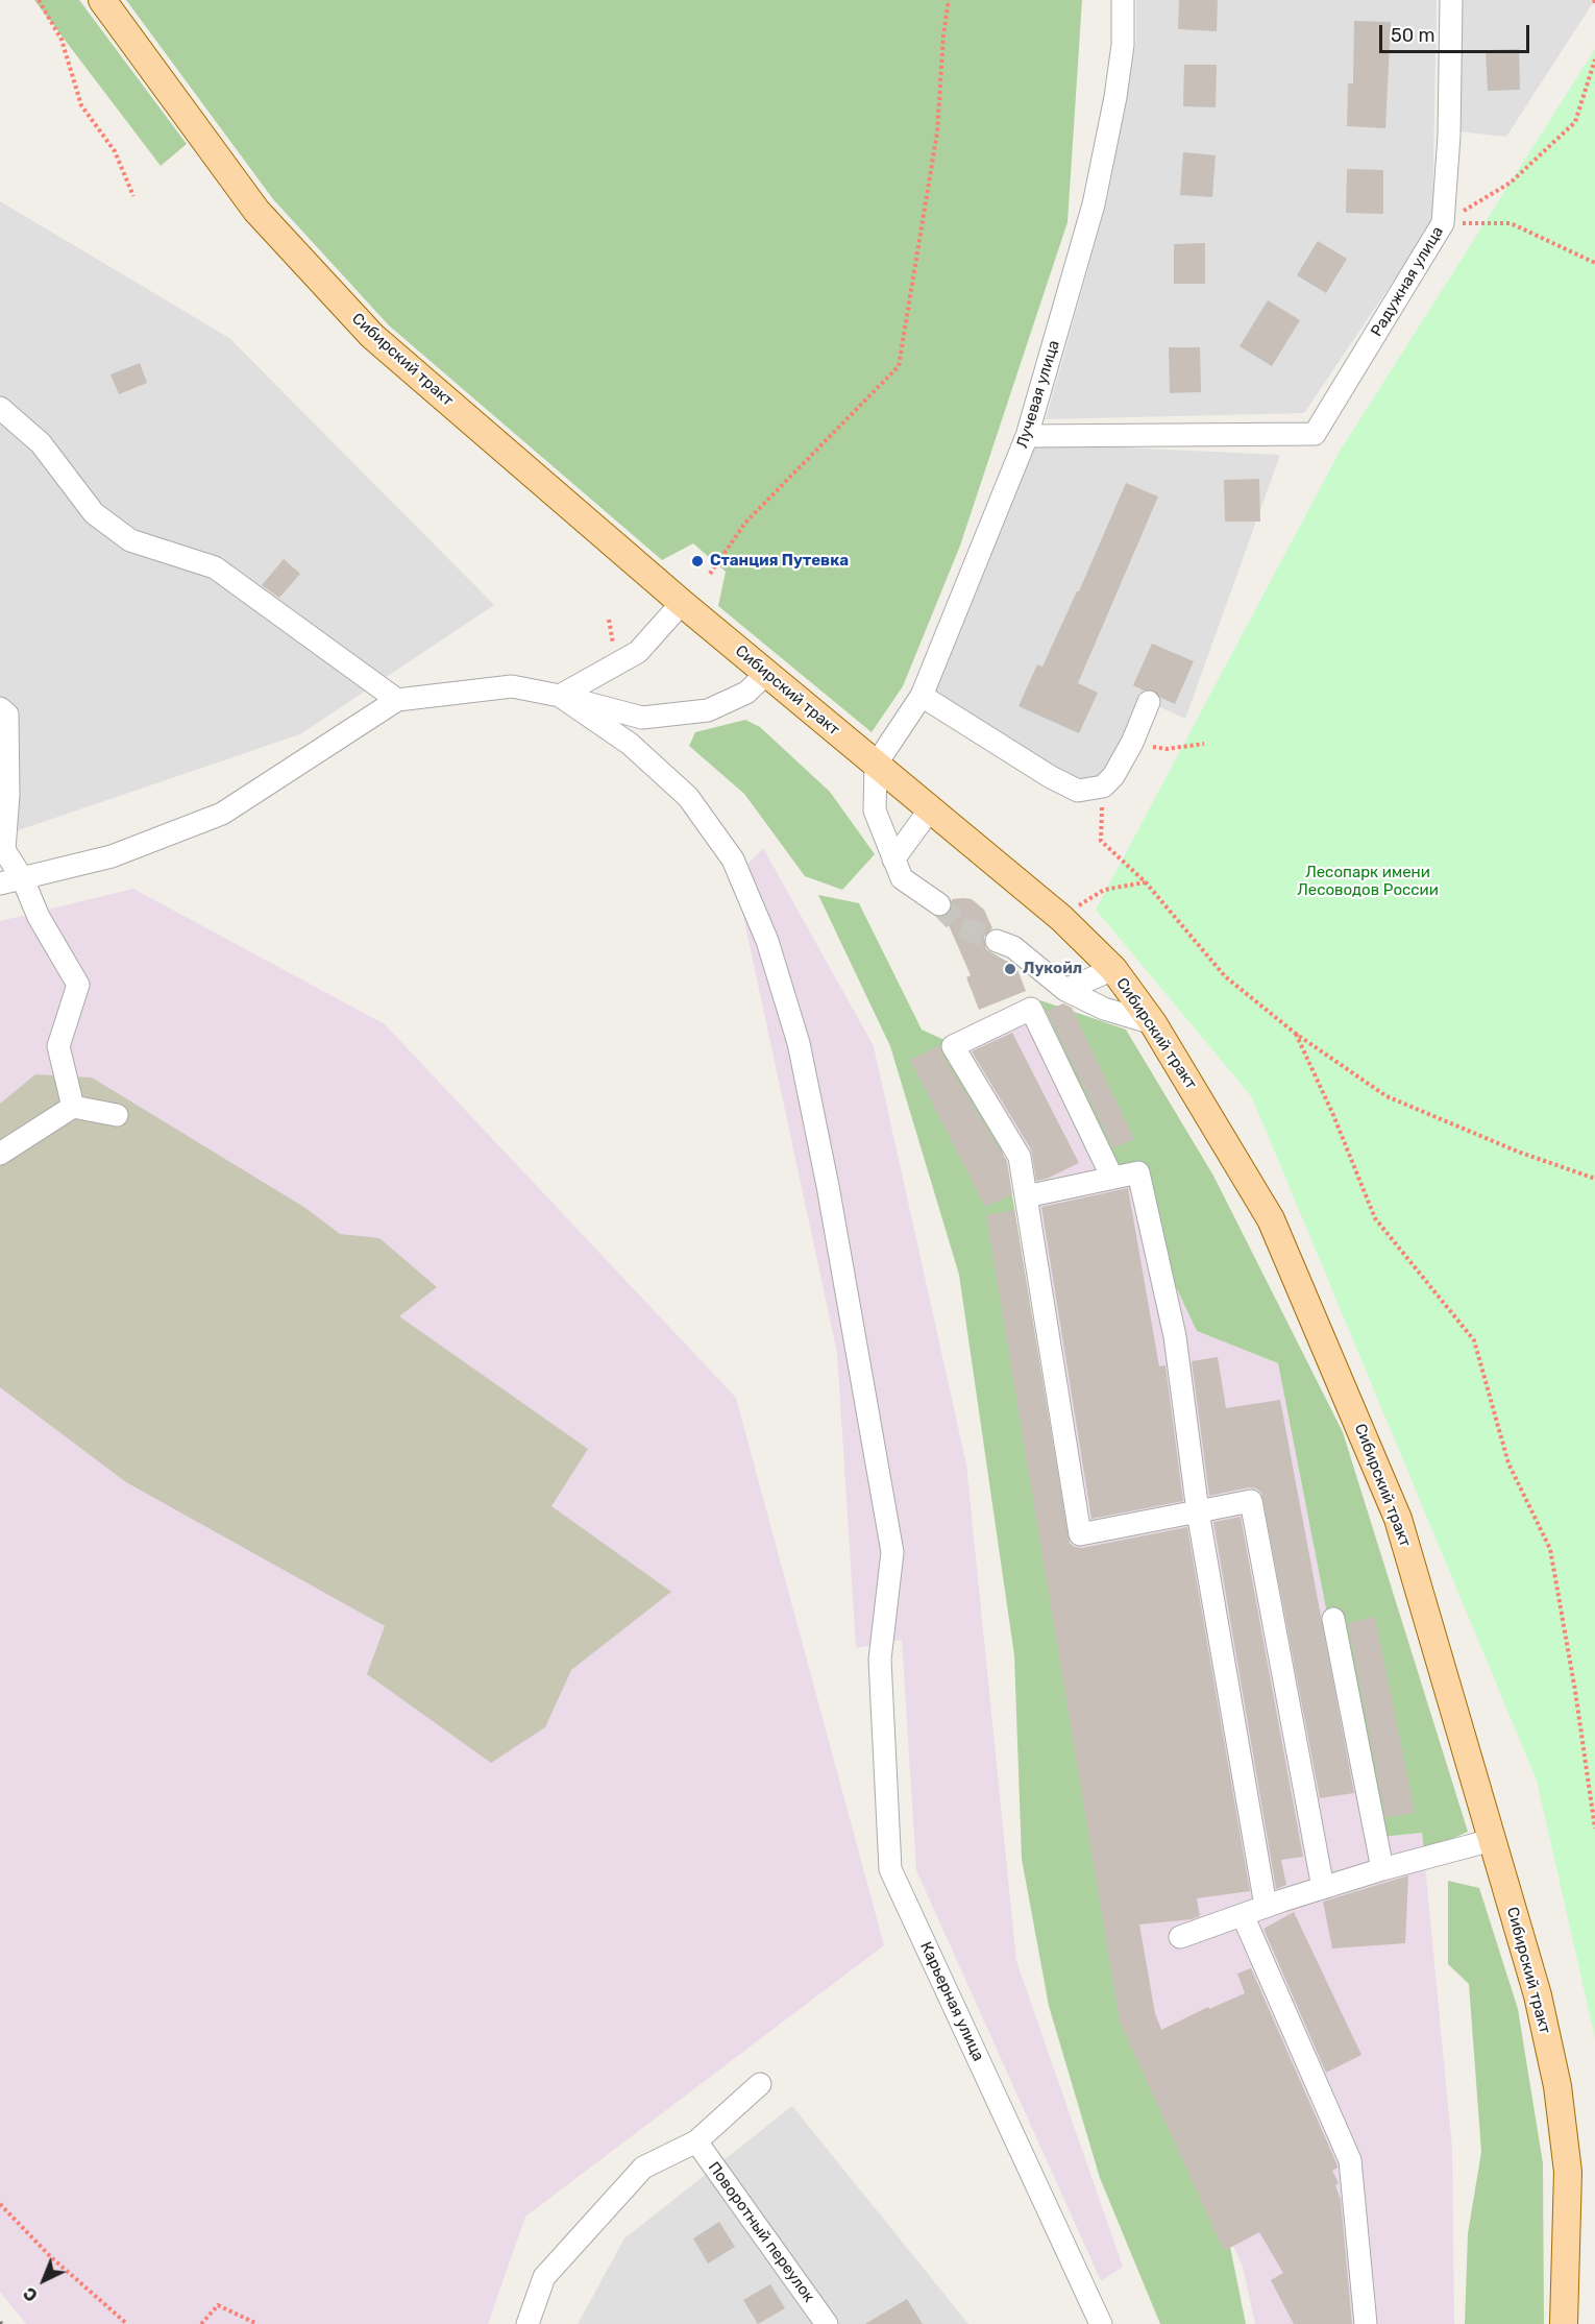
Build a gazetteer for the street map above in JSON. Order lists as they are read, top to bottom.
{
  "streets": {
    "main road": ["Сибирский тракт"],
    "street": [
      "Радужная улица",
      "Лучевая улица",
      "Карьерная улица",
      "Поворотный переулок"
    ]
  },
  "crossings": [
    ["Радужная улица", "Лучевая улица"],
    ["Сибирский тракт", "Лучевая улица"]
  ],
  "parks": ["Лесопарк имени Лесоводов России"],
  "places": ["Станция Путевка", "Лукойл"],
  "scale_bar": "50 m",
  "north": "bottom left"
}
